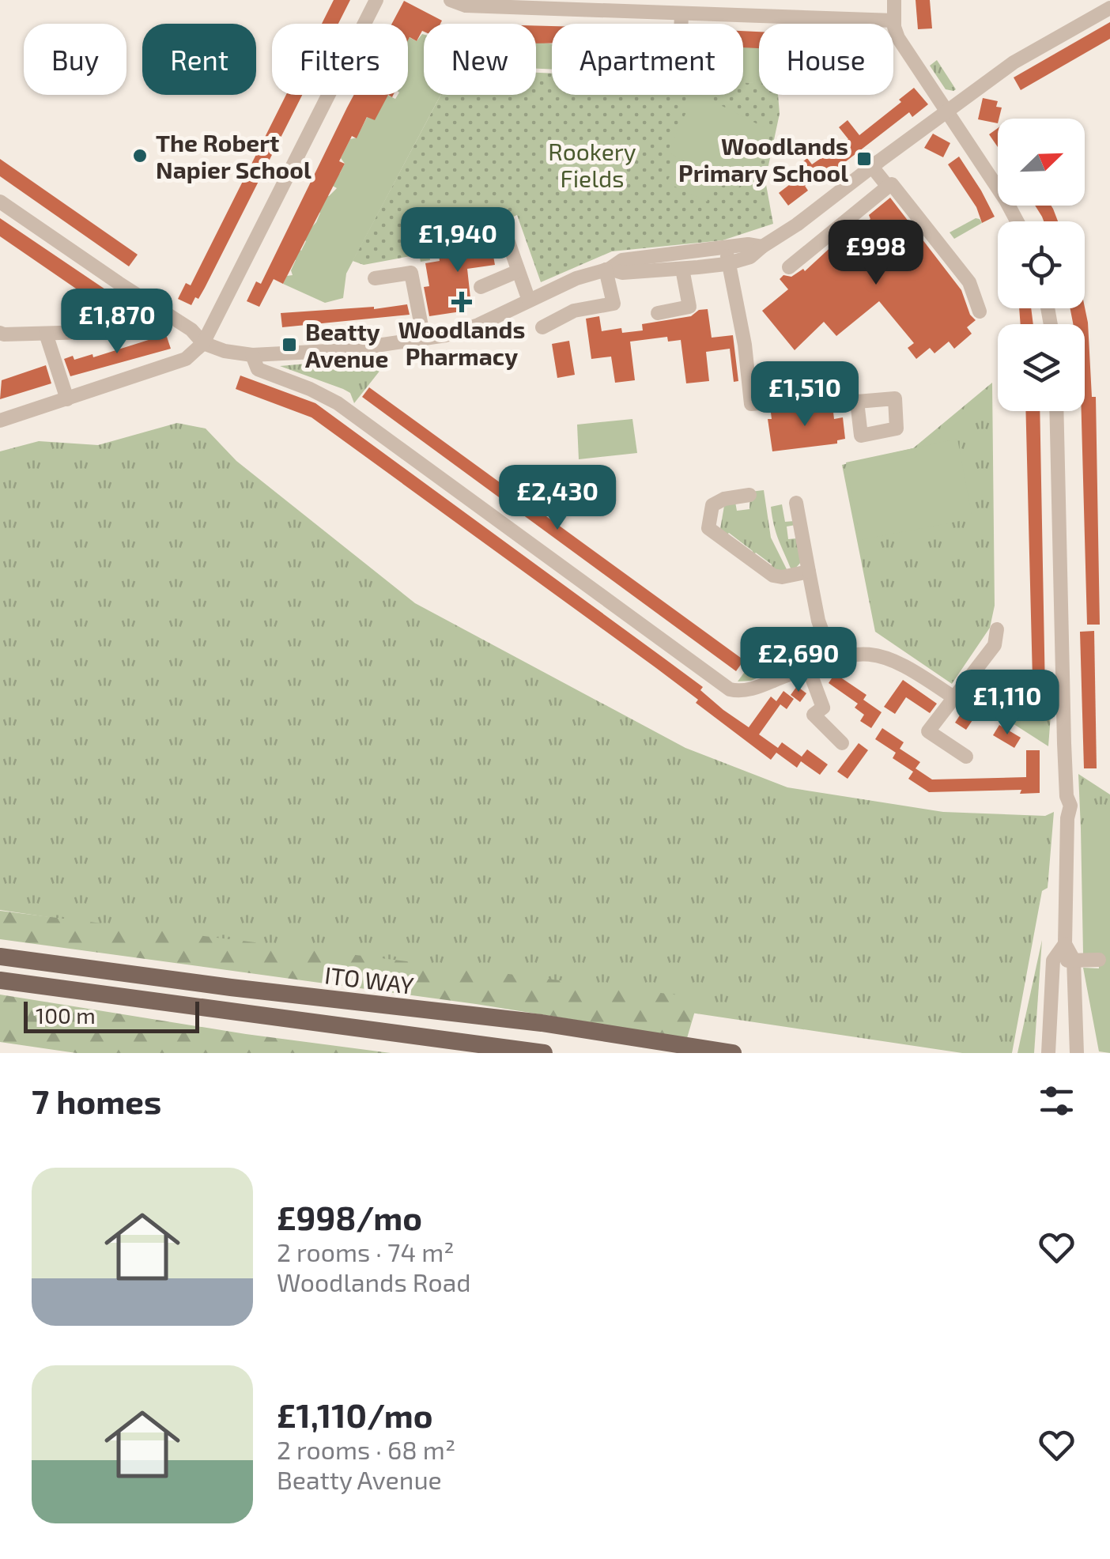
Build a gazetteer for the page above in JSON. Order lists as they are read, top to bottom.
{
  "streets": {
    "main road": ["ITO WAY"]
  },
  "parks": ["Rookery Fields"],
  "places": {
    "other": ["The Robert Napier School"],
    "transit": ["Woodlands Primary School", "Beatty Avenue"],
    "health": ["Woodlands Pharmacy"]
  },
  "scale_bar": "100 m",
  "north": "top right",
  "page": {
    "chip": [
      "Buy",
      "Rent",
      "Filters",
      "New",
      "Apartment",
      "House"
    ],
    "price": [
      "£1,940",
      "£998",
      "£1,870",
      "£1,510",
      "£2,430",
      "£2,690",
      "£1,110"
    ],
    "scale": "100 m",
    "heading": "7 homes",
    "list": [
      {
        "name": "£998/mo",
        "note": "2 rooms · 74 m² · Woodlands Road"
      },
      {
        "name": "£1,110/mo",
        "note": "2 rooms · 68 m² · Beatty Avenue"
      }
    ]
  }
}
